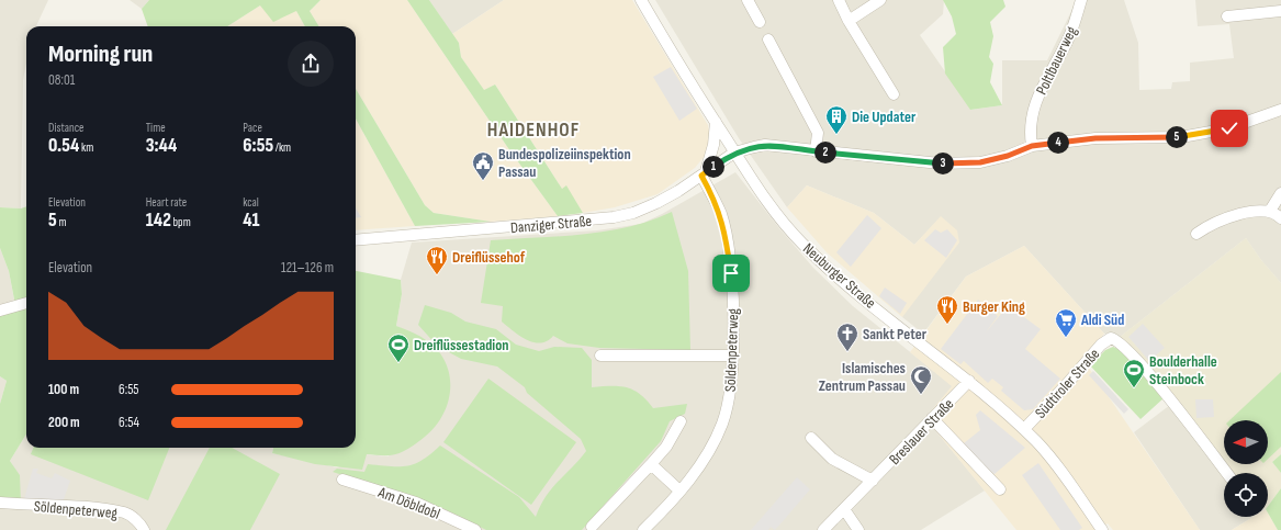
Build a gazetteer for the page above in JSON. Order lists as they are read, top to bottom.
{
  "streets": {
    "street": [
      "Poltlbauerweg",
      "Danziger Straße",
      "Neuburger Straße",
      "Söldenpeterweg",
      "Südtiroler Straße",
      "Breslauer Straße",
      "Am Döbldobl"
    ]
  },
  "crossings": [
    ["Poltlbauerweg", "Danziger Straße"],
    ["Danziger Straße", "Neuburger Straße"],
    ["Danziger Straße", "Söldenpeterweg"],
    ["Neuburger Straße", "Südtiroler Straße"],
    ["Neuburger Straße", "Breslauer Straße"]
  ],
  "districts": ["HAIDENHOF"],
  "places": {
    "building": ["Die Updater"],
    "public building": ["Bundespolizeiinspektion Passau"],
    "restaurant": ["Dreiflüssehof", "Burger King"],
    "supermarket": ["Aldi Süd"],
    "church": ["Sankt Peter"],
    "sports": ["Dreiflüssestadion", "Boulderhalle Steinbock"],
    "mosque": ["Islamisches Zentrum Passau"]
  },
  "north": "left",
  "page": {
    "heading": ["Morning run", "08:01"],
    "stats": [
      ["Distance", "0.54 km"],
      ["Time", "3:44"],
      ["Pace", "6:55 /km"],
      ["Elevation", "5 m"],
      ["Heart rate", "142 bpm"],
      ["kcal", "41"]
    ],
    "pins": [
      "5",
      "4",
      "2",
      "3",
      "1"
    ],
    "chart": ["Elevation", "121–126 m"],
    "list": [
      {
        "name": "100 m",
        "note": "6:55"
      },
      {
        "name": "200 m",
        "note": "6:54"
      }
    ]
  }
}
